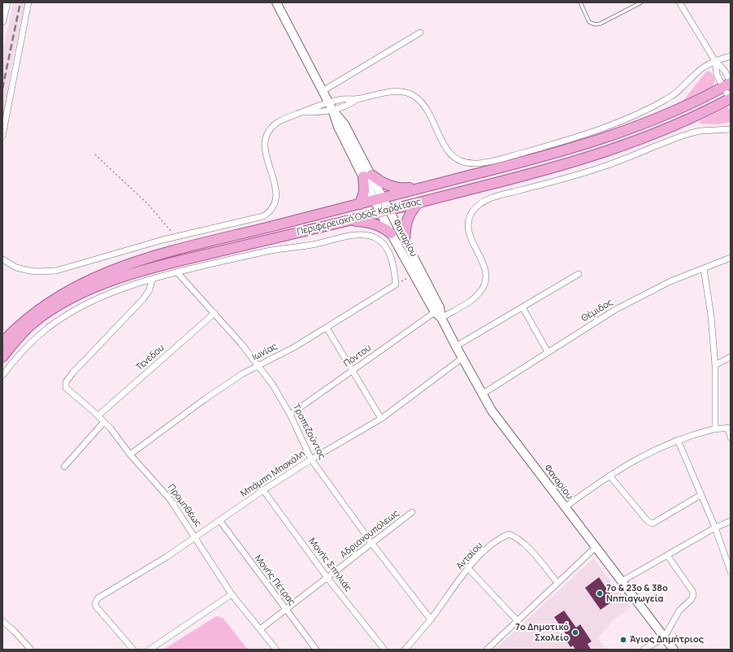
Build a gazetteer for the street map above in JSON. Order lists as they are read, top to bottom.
{
  "streets": {
    "main road": ["Περιφερειακή Οδός Καρδίτσας", "Φαναρίου"],
    "street": [
      "Θέμιδος",
      "Ιωνίας",
      "Πόντου",
      "Τενέδου",
      "Τραπεζούντος",
      "Μπάμπη Μπακάλη",
      "Προμηθέως",
      "Αδριανουπόλεως",
      "Ανταίου",
      "Μονής Σπηλιάς",
      "Μονής Πέτρας"
    ]
  },
  "crossings": [
    ["Περιφερειακή Οδός Καρδίτσας", "Φαναρίου"],
    ["Φαναρίου", "Θέμιδος"],
    ["Φαναρίου", "Πόντου"],
    ["Φαναρίου", "Μπάμπη Μπακάλη"],
    ["Ιωνίας", "Τραπεζούντος"],
    ["Ιωνίας", "Προμηθέως"],
    ["Πόντου", "Τραπεζούντος"],
    ["Τενέδου", "Τραπεζούντος"],
    ["Τενέδου", "Προμηθέως"],
    ["Τραπεζούντος", "Μπάμπη Μπακάλη"],
    ["Τραπεζούντος", "Αδριανουπόλεως"],
    ["Τραπεζούντος", "Ανταίου"],
    ["Μπάμπη Μπακάλη", "Προμηθέως"],
    ["Μπάμπη Μπακάλη", "Μονής Σπηλιάς"],
    ["Μπάμπη Μπακάλη", "Μονής Πέτρας"],
    ["Προμηθέως", "Αδριανουπόλεως"],
    ["Αδριανουπόλεως", "Μονής Σπηλιάς"],
    ["Αδριανουπόλεως", "Μονής Πέτρας"]
  ],
  "places": ["7ο & 23ο & 38ο Νηπιαγωγεία", "7ο Δημοτικό Σχολείο", "Άγιος Δημήτριος"]
}
